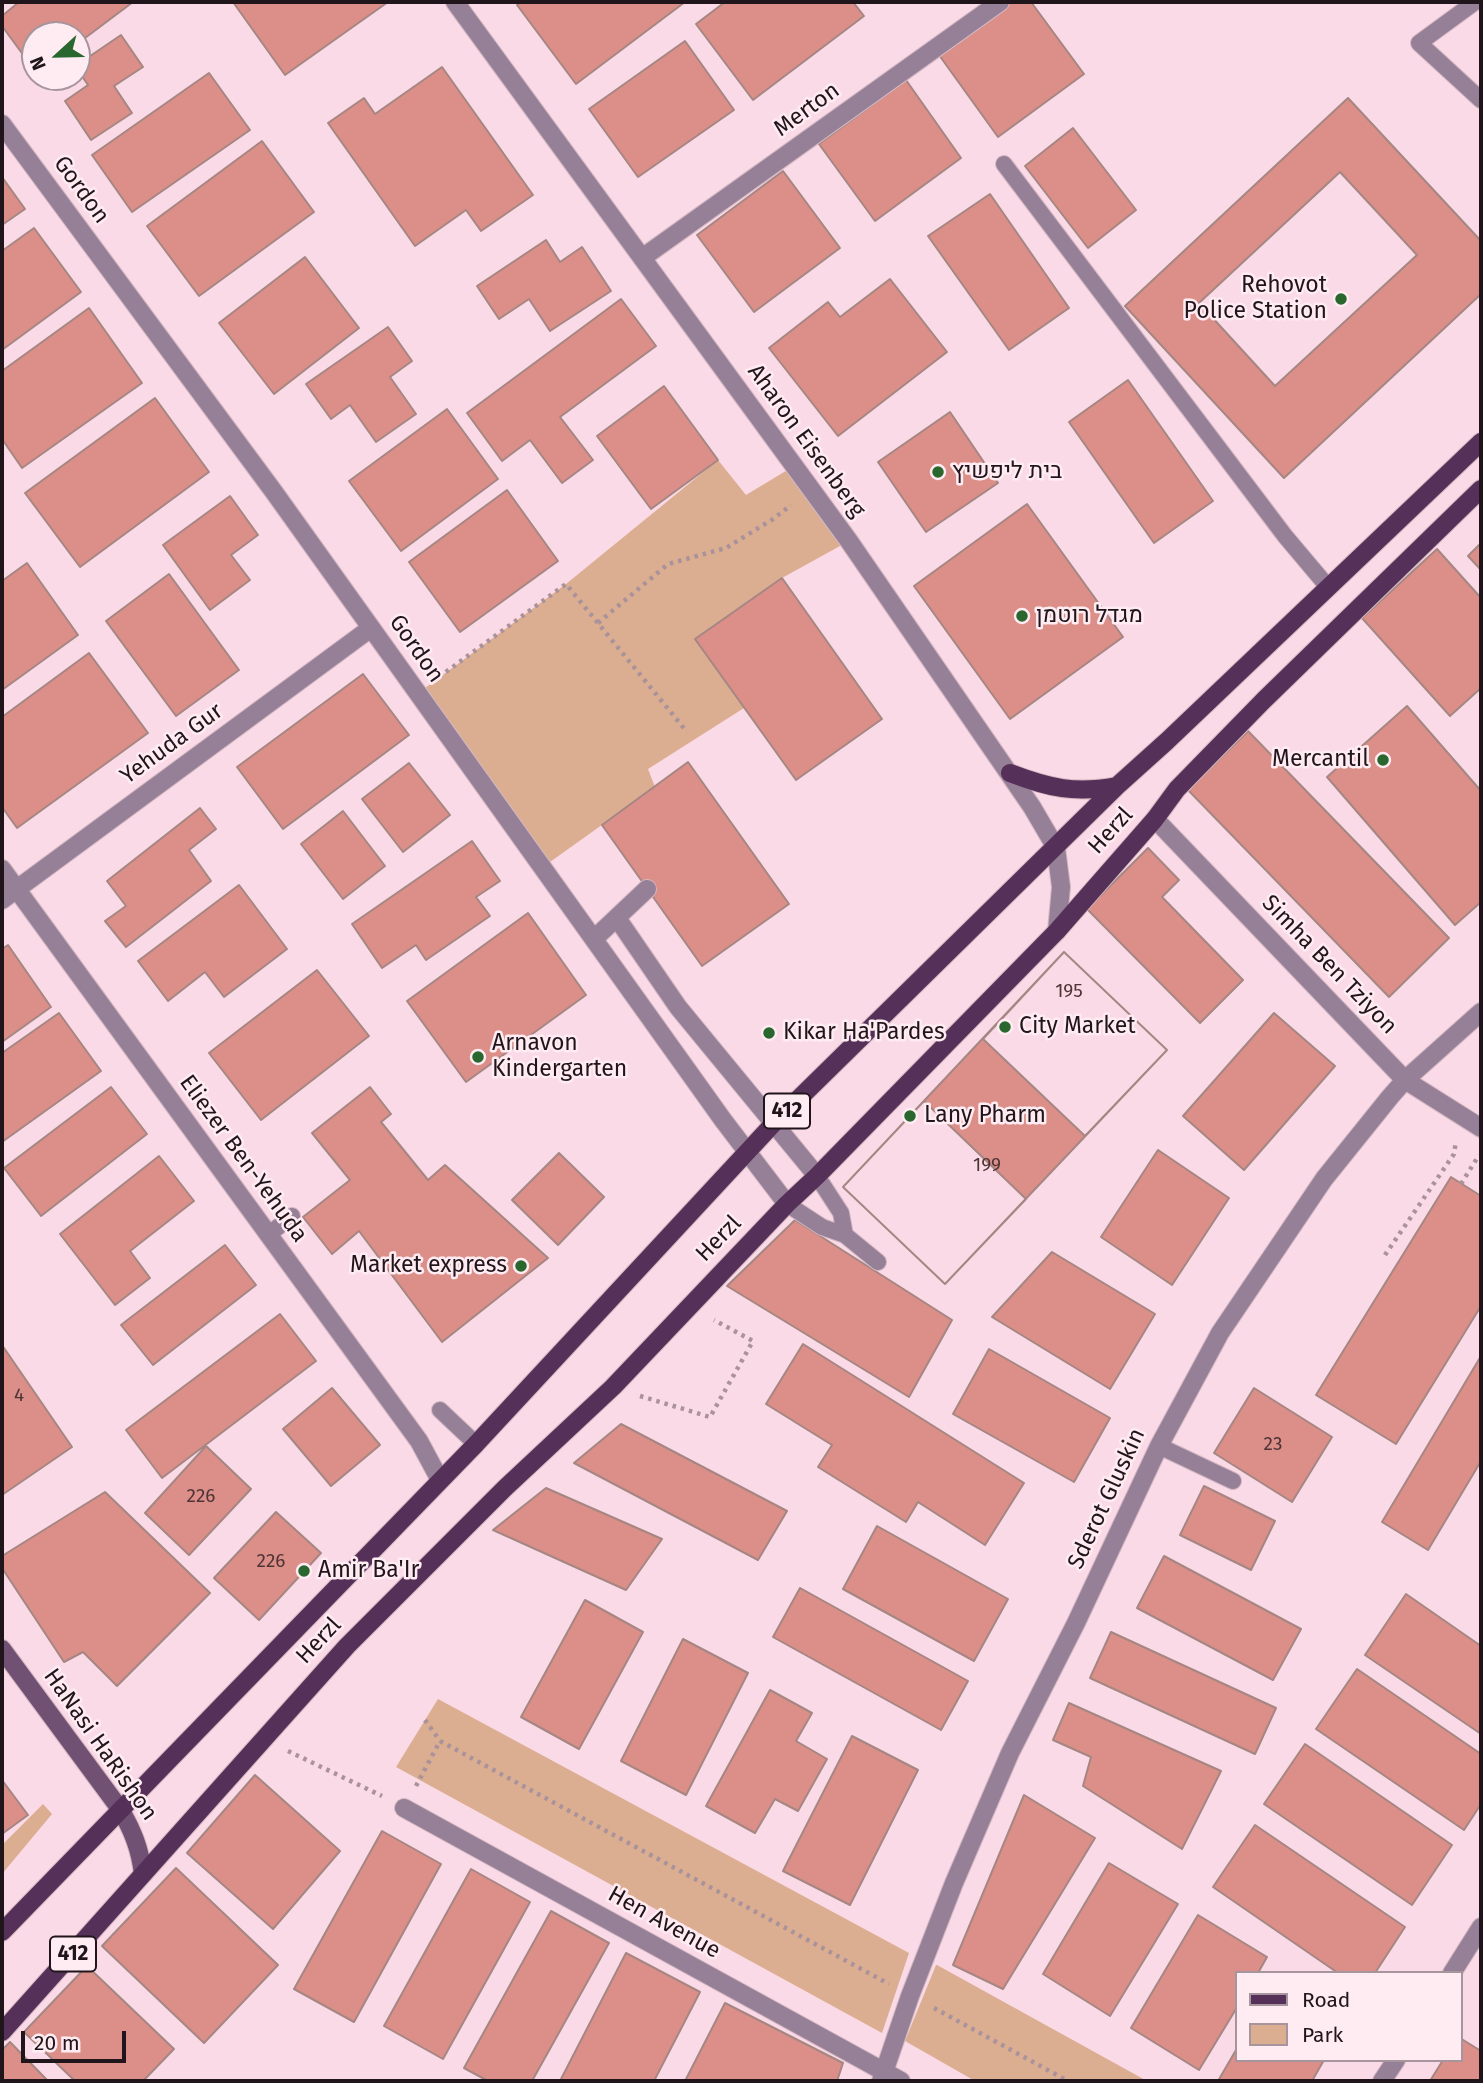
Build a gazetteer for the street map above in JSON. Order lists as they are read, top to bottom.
{
  "streets": {
    "main road": ["Herzl", "412"],
    "street": [
      "Merton",
      "Gordon",
      "Aharon Eisenberg",
      "Yehuda Gur",
      "Simha Ben Tziyon",
      "Eliezer Ben-Yehuda",
      "Sderot Gluskin",
      "HaNasi HaRishon",
      "Hen Avenue"
    ]
  },
  "crossings": [
    ["Merton", "Aharon Eisenberg"],
    ["Gordon", "Yehuda Gur"],
    ["Gordon", "Herzl"],
    ["Aharon Eisenberg", "Herzl"],
    ["Yehuda Gur", "Eliezer Ben-Yehuda"],
    ["Herzl", "Simha Ben Tziyon"],
    ["Herzl", "Eliezer Ben-Yehuda"],
    ["Herzl", "HaNasi HaRishon"],
    ["Simha Ben Tziyon", "Sderot Gluskin"],
    ["Sderot Gluskin", "Hen Avenue"]
  ],
  "places": [
    "Rehovot Police Station",
    "בית ליפשיץ",
    "מגדל רוטמן",
    "Mercantil",
    "City Market",
    "Kikar Ha'Pardes",
    "Arnavon Kindergarten",
    "Lany Pharm",
    "Market express",
    "Amir Ba'Ir"
  ],
  "house_numbers": [
    "195",
    "199",
    "4",
    "23",
    "226",
    "226"
  ],
  "legend": ["Road", "Park"],
  "scale_bar": "20 m",
  "north": "left"
}
